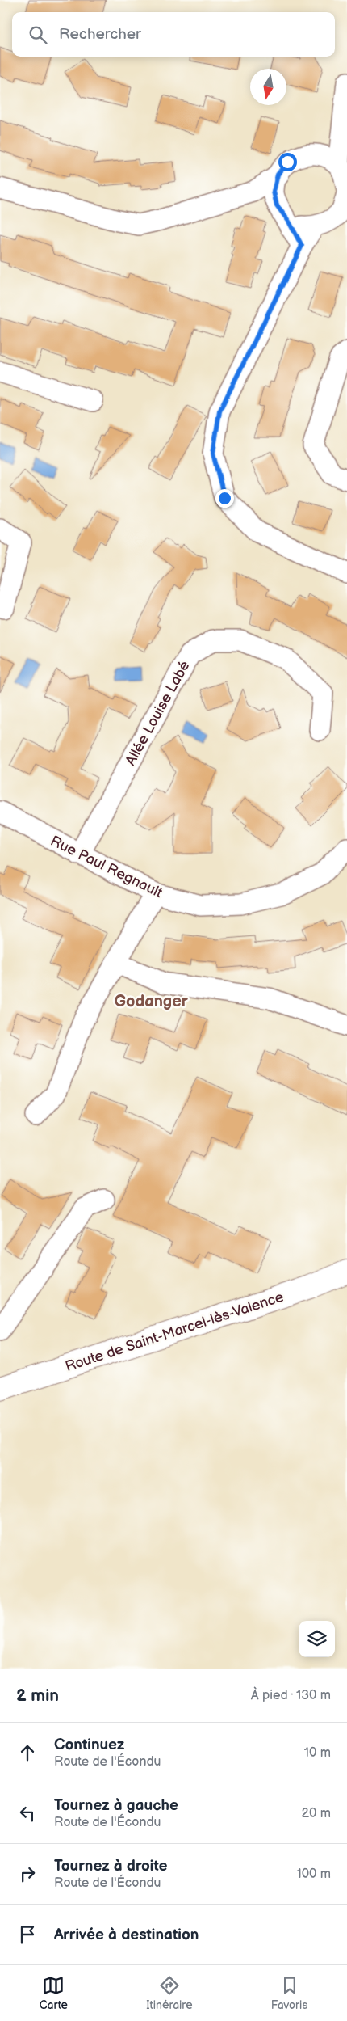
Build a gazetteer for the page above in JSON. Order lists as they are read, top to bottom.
{
  "streets": {
    "main road": ["Route de Saint-Marcel-lès-Valence"],
    "street": ["Allée Louise Labé", "Rue Paul Regnault"]
  },
  "crossings": [
    ["Allée Louise Labé", "Rue Paul Regnault"]
  ],
  "districts": ["Godanger"],
  "north": "bottom",
  "page": {
    "search": "Rechercher",
    "heading": ["2 min", "À pied · 130 m"],
    "list": [
      ["Continuez", "Route de l'Écondu", "10 m"],
      ["Tournez à gauche", "Route de l'Écondu", "20 m"],
      ["Tournez à droite", "Route de l'Écondu", "100 m"],
      "Arrivée à destination"
    ],
    "nav": ["Carte", "Itinéraire", "Favoris"]
  }
}
